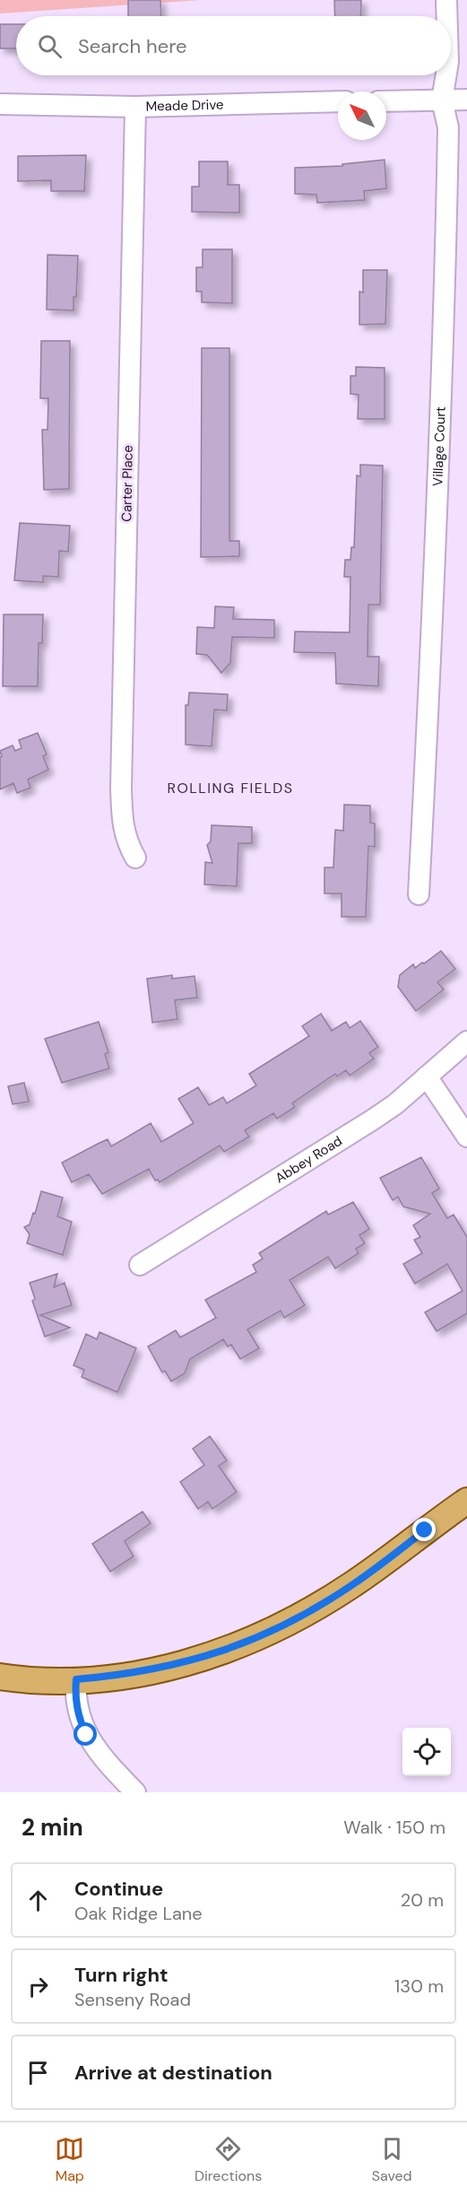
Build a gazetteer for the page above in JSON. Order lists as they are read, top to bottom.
{
  "streets": {
    "street": [
      "Meade Drive",
      "Village Court",
      "Carter Place",
      "Abbey Road"
    ]
  },
  "crossings": [
    ["Meade Drive", "Carter Place"]
  ],
  "districts": ["ROLLING FIELDS"],
  "north": "top left",
  "page": {
    "search": "Search here",
    "heading": ["2 min", "Walk · 150 m"],
    "list": [
      ["Continue", "Oak Ridge Lane", "20 m"],
      ["Turn right", "Senseny Road", "130 m"],
      "Arrive at destination"
    ],
    "nav": ["Map", "Directions", "Saved"]
  }
}
